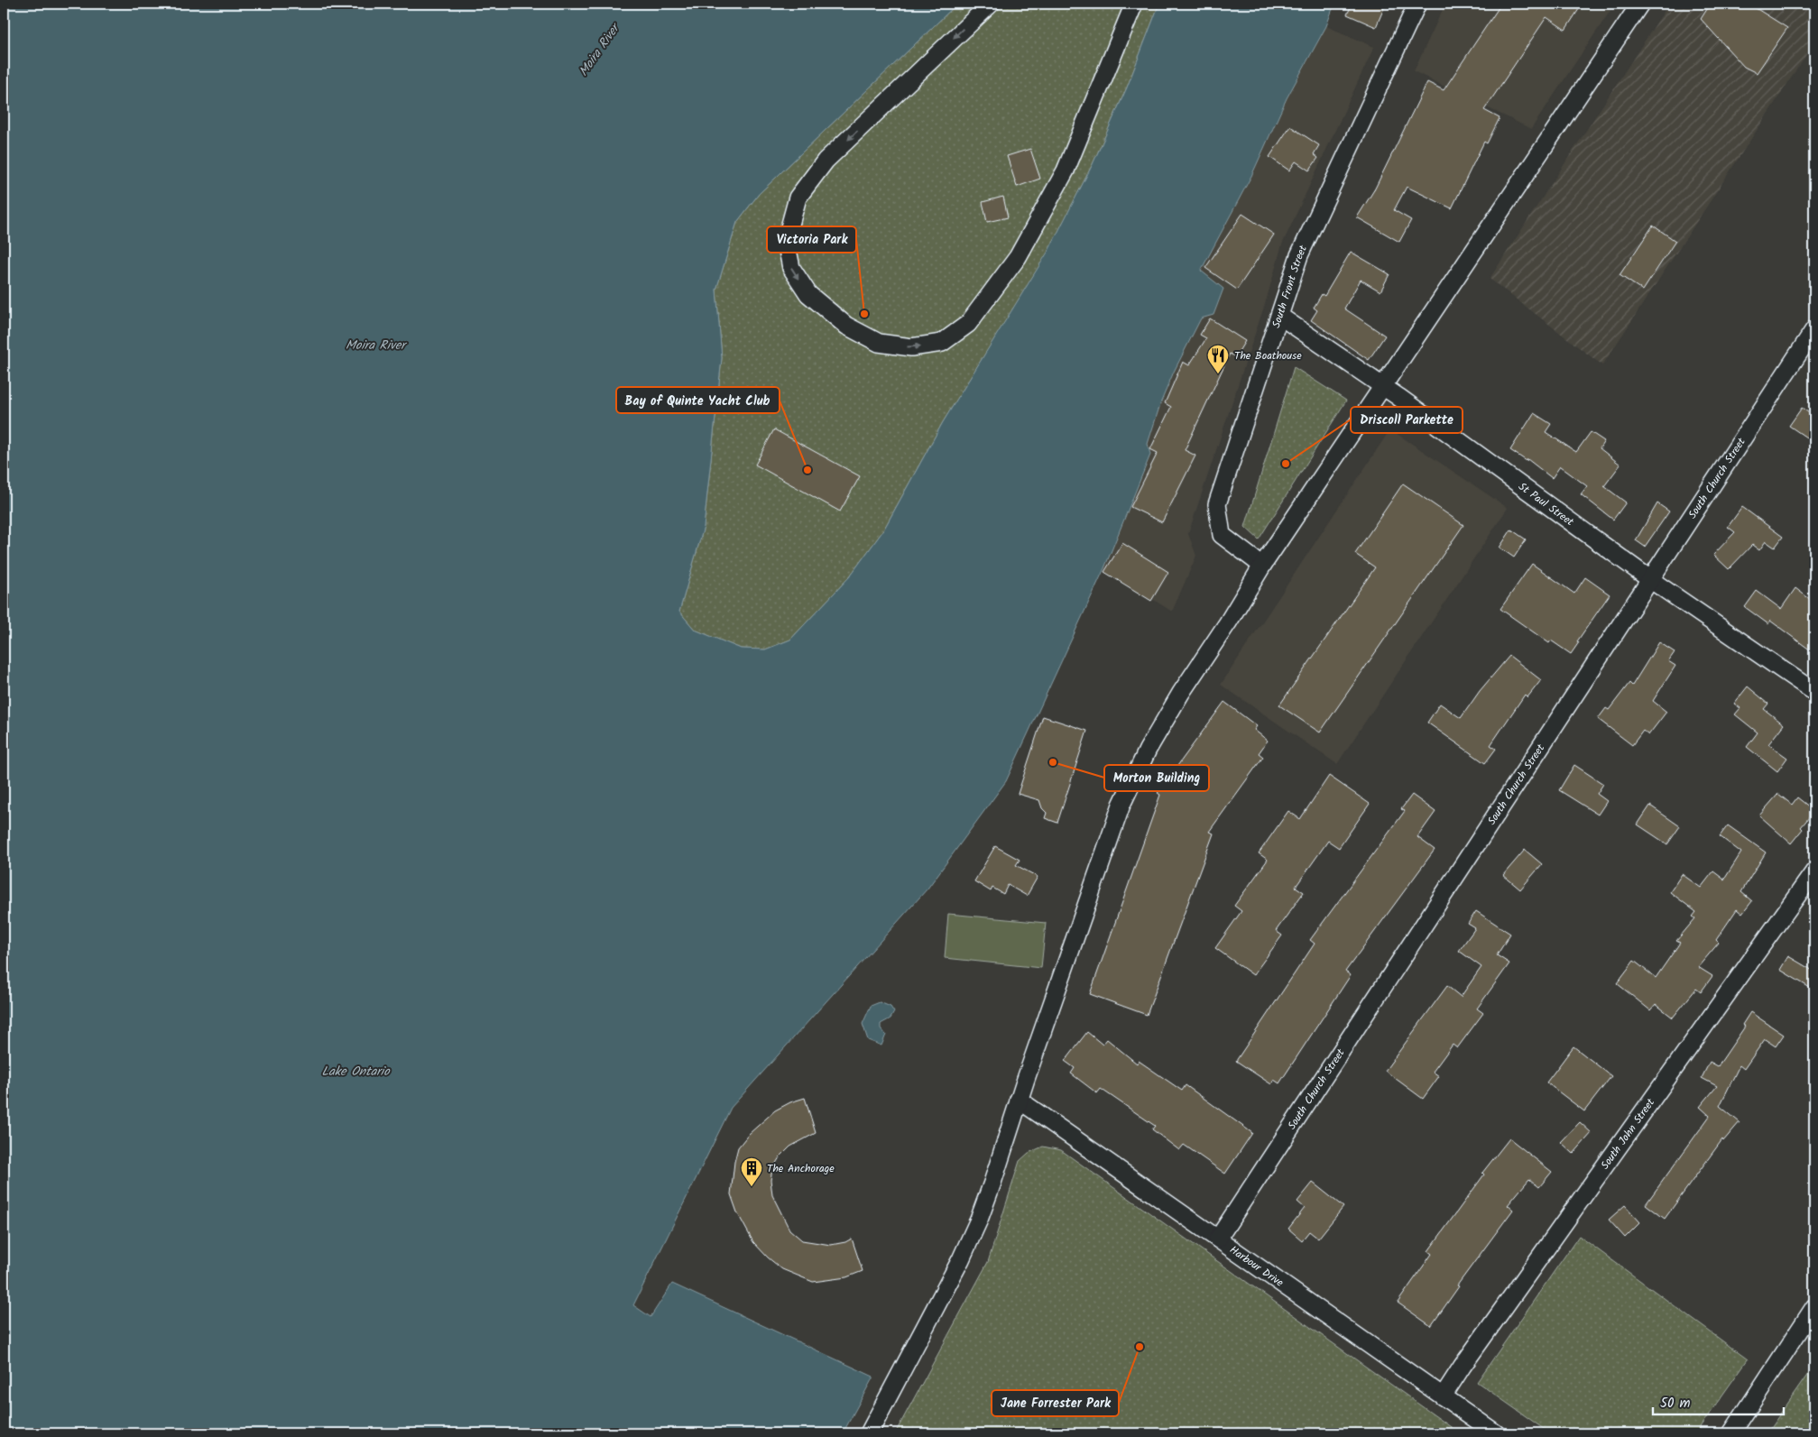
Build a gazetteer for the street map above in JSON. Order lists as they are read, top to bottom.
{
  "streets": {
    "street": [
      "South Front Street",
      "South Church Street",
      "St Paul Street",
      "South John Street",
      "Harbour Drive"
    ]
  },
  "crossings": [
    ["South Front Street", "St Paul Street"],
    ["South Church Street", "St Paul Street"],
    ["South Church Street", "Harbour Drive"],
    ["South John Street", "Harbour Drive"]
  ],
  "water": ["Moira River", "Lake Ontario"],
  "places": {
    "other": [
      "Victoria Park",
      "Driscoll Parkette",
      "Bay of Quinte Yacht Club",
      "Morton Building",
      "Jane Forrester Park"
    ],
    "restaurant": ["The Boathouse"],
    "building": ["The Anchorage"]
  },
  "scale_bar": "50 m"
}
